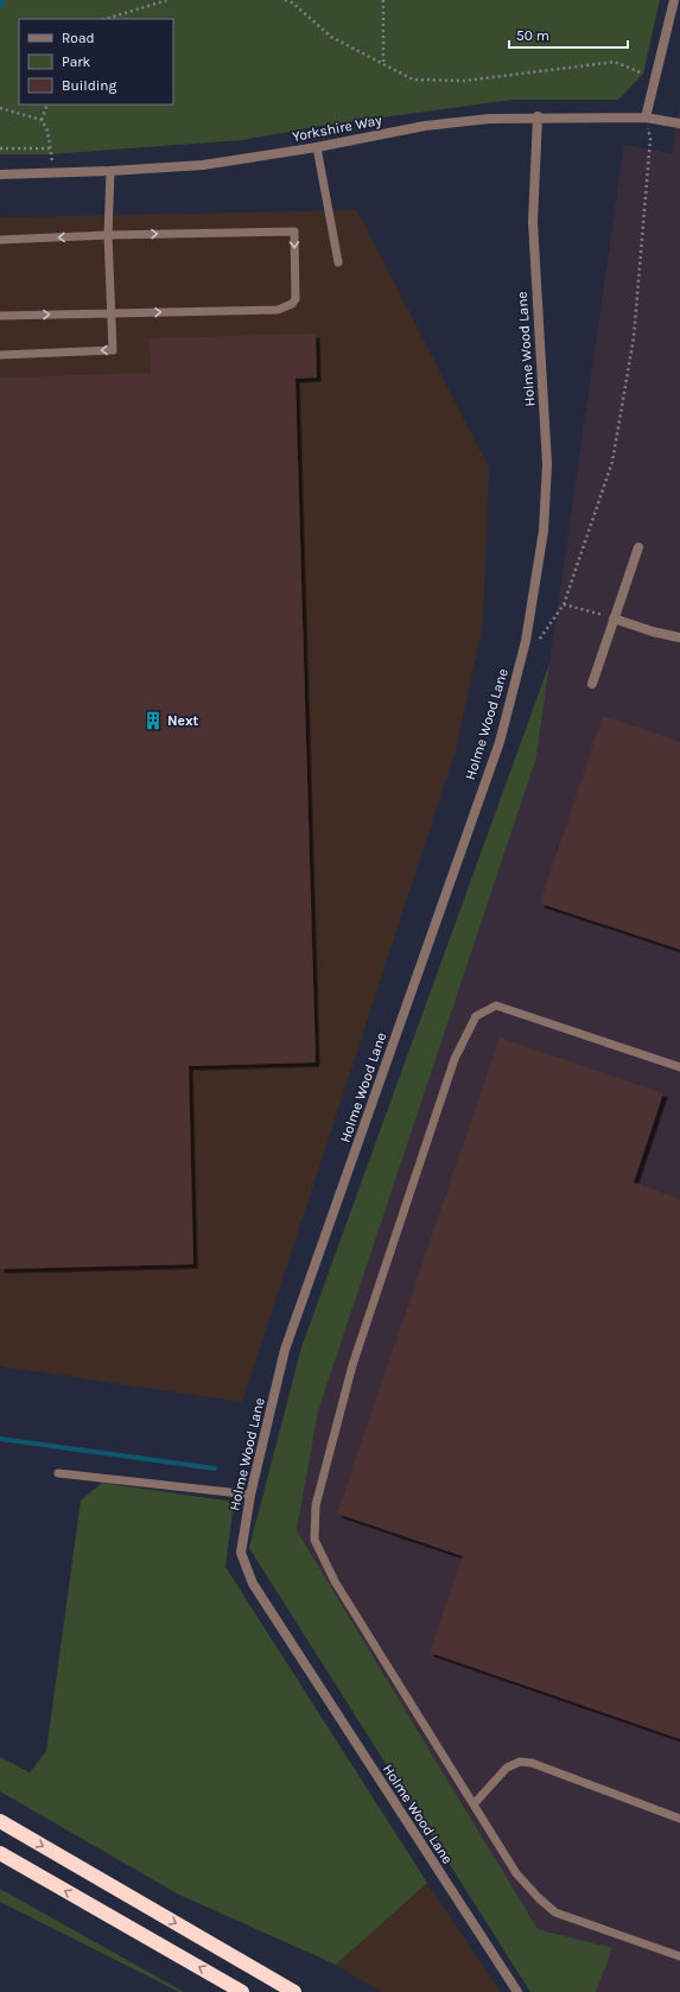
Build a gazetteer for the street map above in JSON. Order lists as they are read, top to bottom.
{
  "streets": {
    "street": ["Yorkshire Way", "Holme Wood Lane"]
  },
  "crossings": [
    ["Yorkshire Way", "Holme Wood Lane"]
  ],
  "places": {
    "building": ["Next"]
  },
  "legend": ["Road", "Park", "Building"],
  "scale_bar": "50 m"
}
